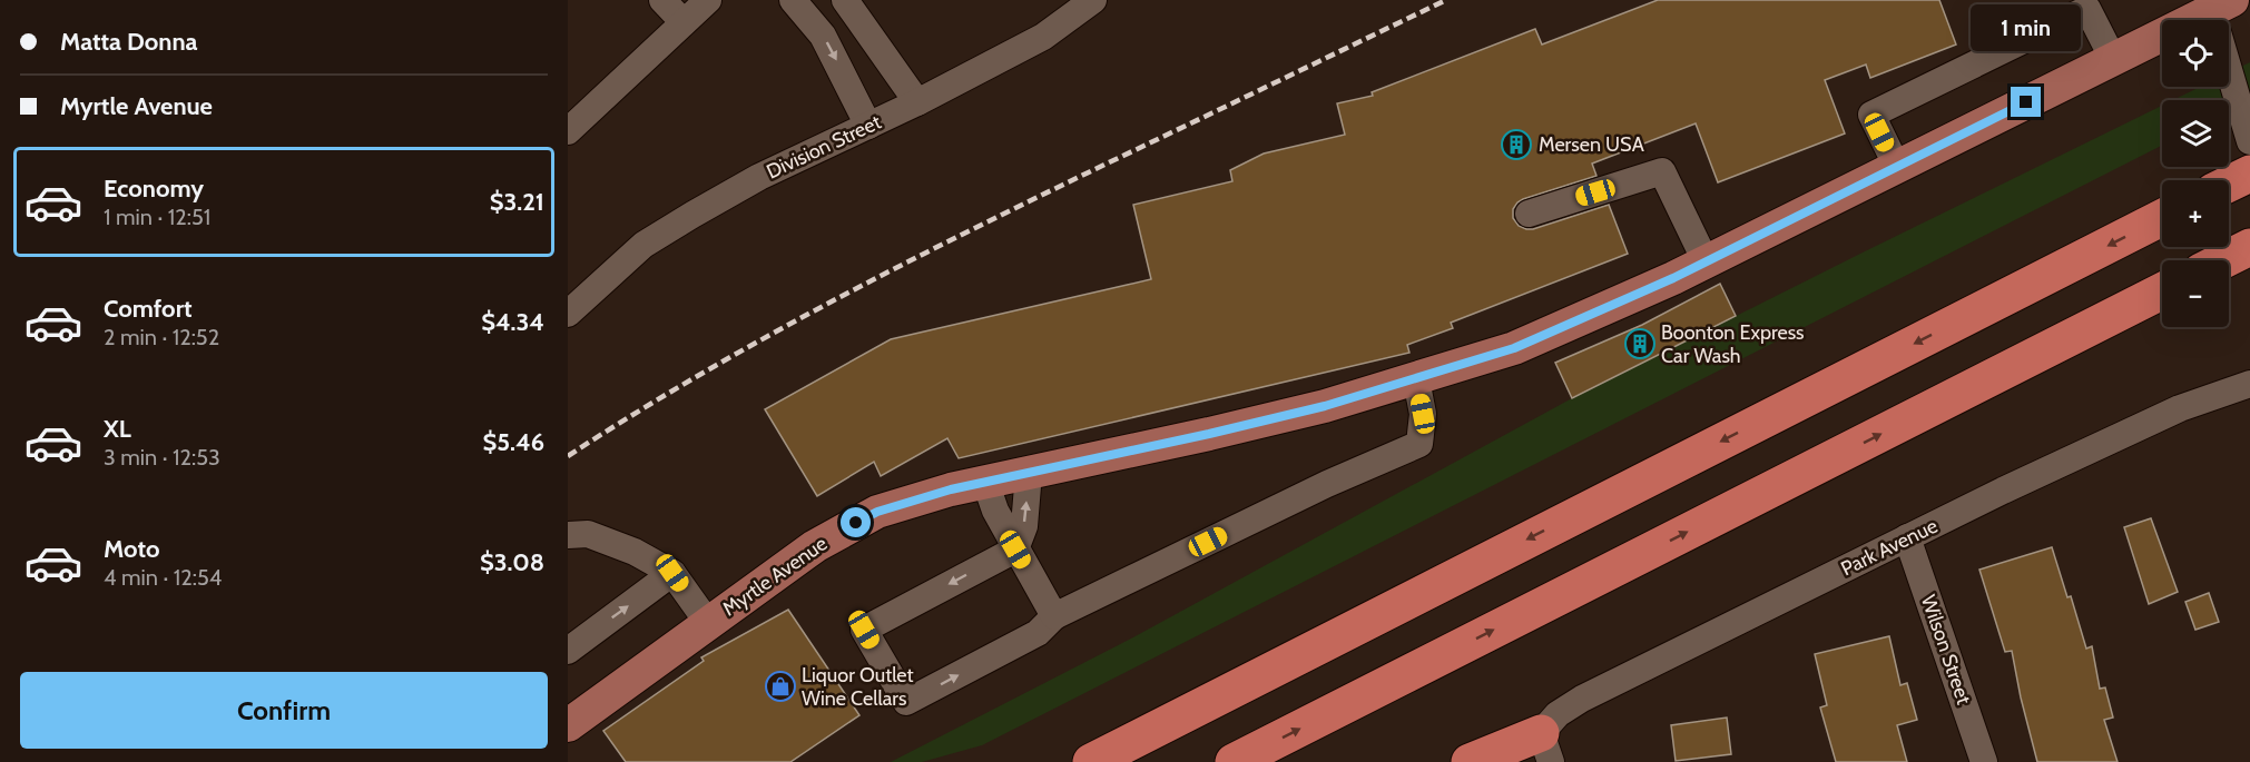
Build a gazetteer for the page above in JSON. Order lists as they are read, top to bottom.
{
  "streets": {
    "main road": ["Myrtle Avenue"],
    "street": ["Division Street", "Park Avenue", "Wilson Street"]
  },
  "crossings": [
    ["Park Avenue", "Wilson Street"]
  ],
  "places": {
    "building": ["Mersen USA", "Boonton Express Car Wash"],
    "shop": ["Liquor Outlet Wine Cellars"]
  },
  "page": {
    "banner": ["Matta Donna", "Myrtle Avenue"],
    "bubble": "1 min",
    "map_buttons": ["+", "−"],
    "list": [
      {
        "name": "Economy",
        "note": "1 min · 12:51",
        "value": "$3.21"
      },
      {
        "name": "Comfort",
        "note": "2 min · 12:52",
        "value": "$4.34"
      },
      {
        "name": "XL",
        "note": "3 min · 12:53",
        "value": "$5.46"
      },
      {
        "name": "Moto",
        "note": "4 min · 12:54",
        "value": "$3.08"
      }
    ],
    "buttons": "Confirm"
  }
}
